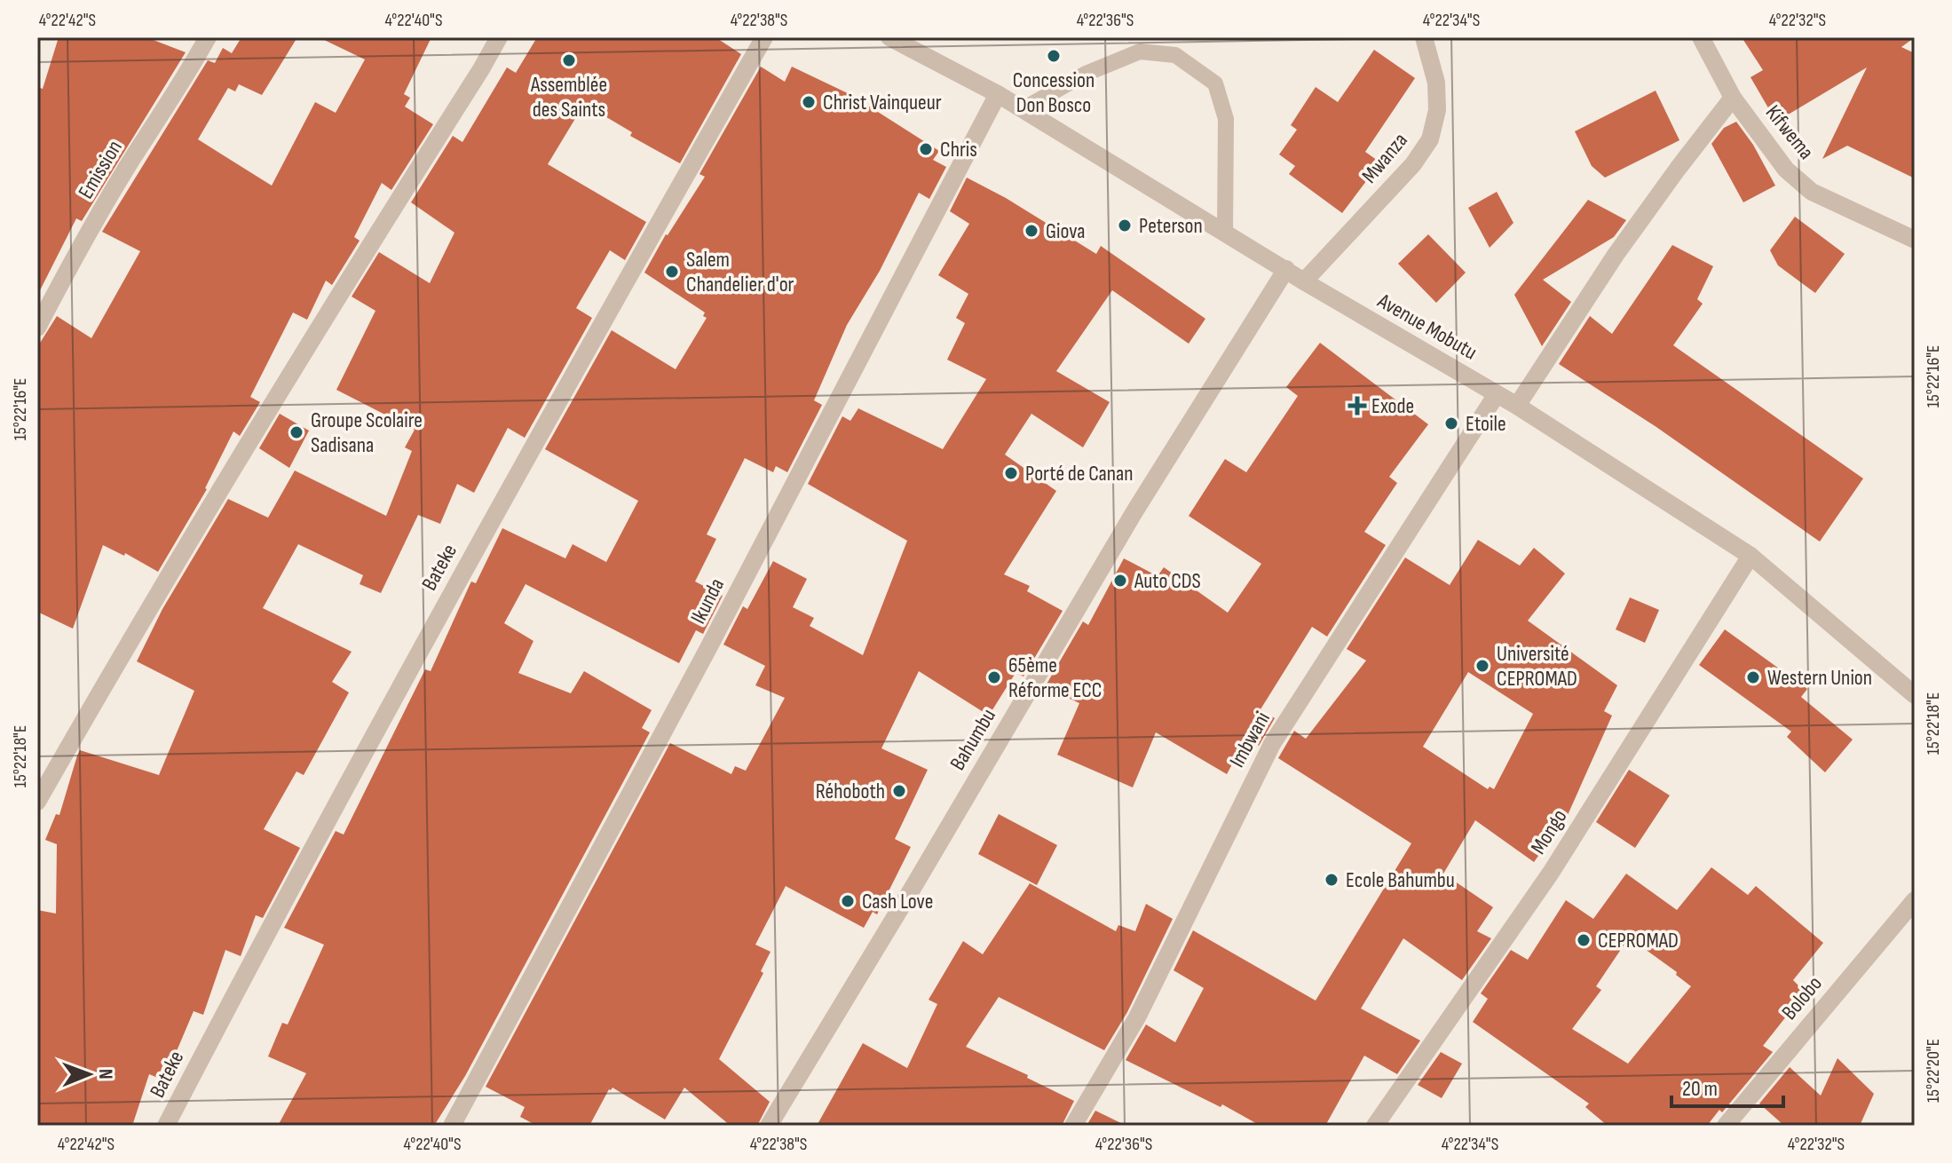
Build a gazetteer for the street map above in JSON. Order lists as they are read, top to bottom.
{
  "streets": {
    "street": [
      "Kifwema",
      "Mwanza",
      "Emission",
      "Avenue Mobutu",
      "Bateke",
      "Ikunda",
      "Bahumbu",
      "Imbwani",
      "Mongo",
      "Bolobo"
    ]
  },
  "crossings": [
    ["Mwanza", "Avenue Mobutu"],
    ["Avenue Mobutu", "Ikunda"],
    ["Avenue Mobutu", "Bahumbu"],
    ["Avenue Mobutu", "Imbwani"],
    ["Avenue Mobutu", "Mongo"]
  ],
  "places": {
    "other": [
      "Concession Don Bosco",
      "Assemblée des Saints",
      "Christ Vainqueur",
      "Chris",
      "Peterson",
      "Giova",
      "Salem Chandelier d'or",
      "Etoile",
      "Groupe Scolaire Sadisana",
      "Porté de Canan",
      "Auto CDS",
      "Université CEPROMAD",
      "65ème Réforme ECC",
      "Western Union",
      "Réhoboth",
      "Ecole Bahumbu",
      "Cash Love",
      "CEPROMAD"
    ],
    "health": ["Exode"]
  },
  "scale_bar": "20 m",
  "north": "right",
  "coordinates": [
    "4°22'42\"S",
    "4°22'40\"S",
    "4°22'38\"S",
    "4°22'36\"S",
    "4°22'34\"S",
    "4°22'32\"S",
    "15°22'16\"E",
    "15°22'18\"E",
    "15°22'20\"E"
  ]
}
